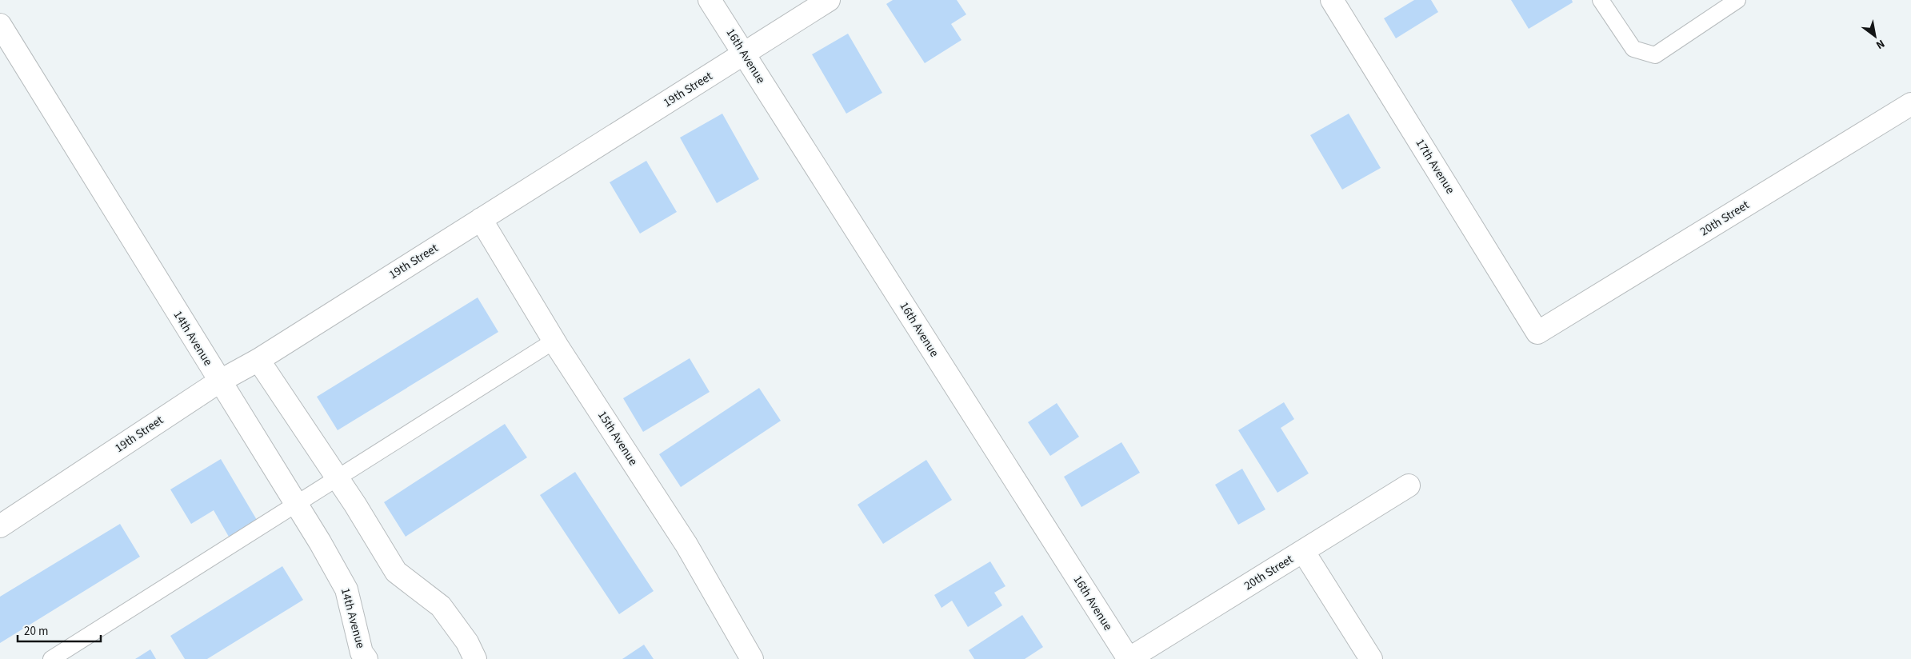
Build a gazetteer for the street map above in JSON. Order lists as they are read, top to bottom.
{
  "streets": {
    "street": [
      "16th Avenue",
      "19th Street",
      "17th Avenue",
      "20th Street",
      "14th Avenue",
      "15th Avenue"
    ]
  },
  "crossings": [
    ["16th Avenue", "19th Street"],
    ["16th Avenue", "20th Street"],
    ["19th Street", "14th Avenue"],
    ["19th Street", "15th Avenue"],
    ["17th Avenue", "20th Street"]
  ],
  "scale_bar": "20 m",
  "north": "bottom right"
}
